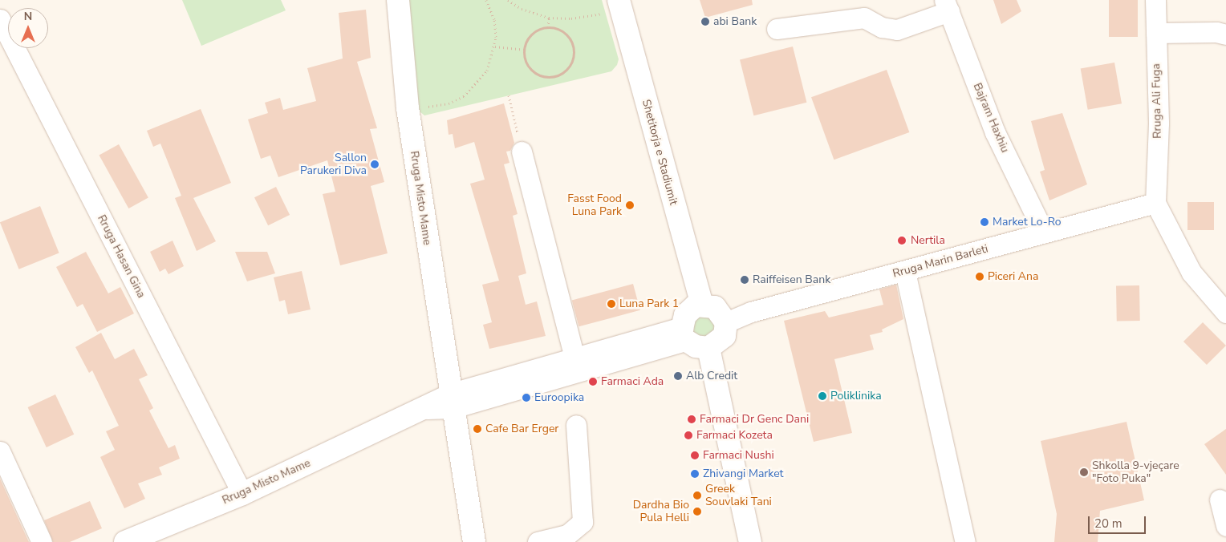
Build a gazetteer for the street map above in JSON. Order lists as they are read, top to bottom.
{
  "streets": {
    "main road": ["Shetitorja e Stadiumit", "Rruga Misto Mame"],
    "street": [
      "Rruga Ali Fuga",
      "Bajram Haxhiu",
      "Rruga Hasan Gina",
      "Rruga Marin Barleti"
    ]
  },
  "crossings": [
    ["Rruga Ali Fuga", "Rruga Marin Barleti"],
    ["Bajram Haxhiu", "Rruga Marin Barleti"],
    ["Shetitorja e Stadiumit", "Rruga Misto Mame"],
    ["Shetitorja e Stadiumit", "Rruga Marin Barleti"],
    ["Rruga Misto Mame", "Rruga Hasan Gina"],
    ["Rruga Misto Mame", "Rruga Marin Barleti"]
  ],
  "places": [
    "abi Bank",
    "Sallon Parukeri Diva",
    "Fasst Food Luna Park",
    "Market Lo-Ro",
    "Nertila",
    "Piceri Ana",
    "Raiffeisen Bank",
    "Luna Park 1",
    "Alb Credit",
    "Farmaci Ada",
    "Poliklinika",
    "Euroopika",
    "Farmaci Dr Genc Dani",
    "Cafe Bar Erger",
    "Farmaci Kozeta",
    "Farmaci Nushi",
    "Shkolla 9-vjeçare \"Foto Puka\"",
    "Zhivangi Market",
    "Greek Souvlaki Tani",
    "Dardha Bio Pula Helli"
  ],
  "scale_bar": "20 m",
  "north": "top"
}
